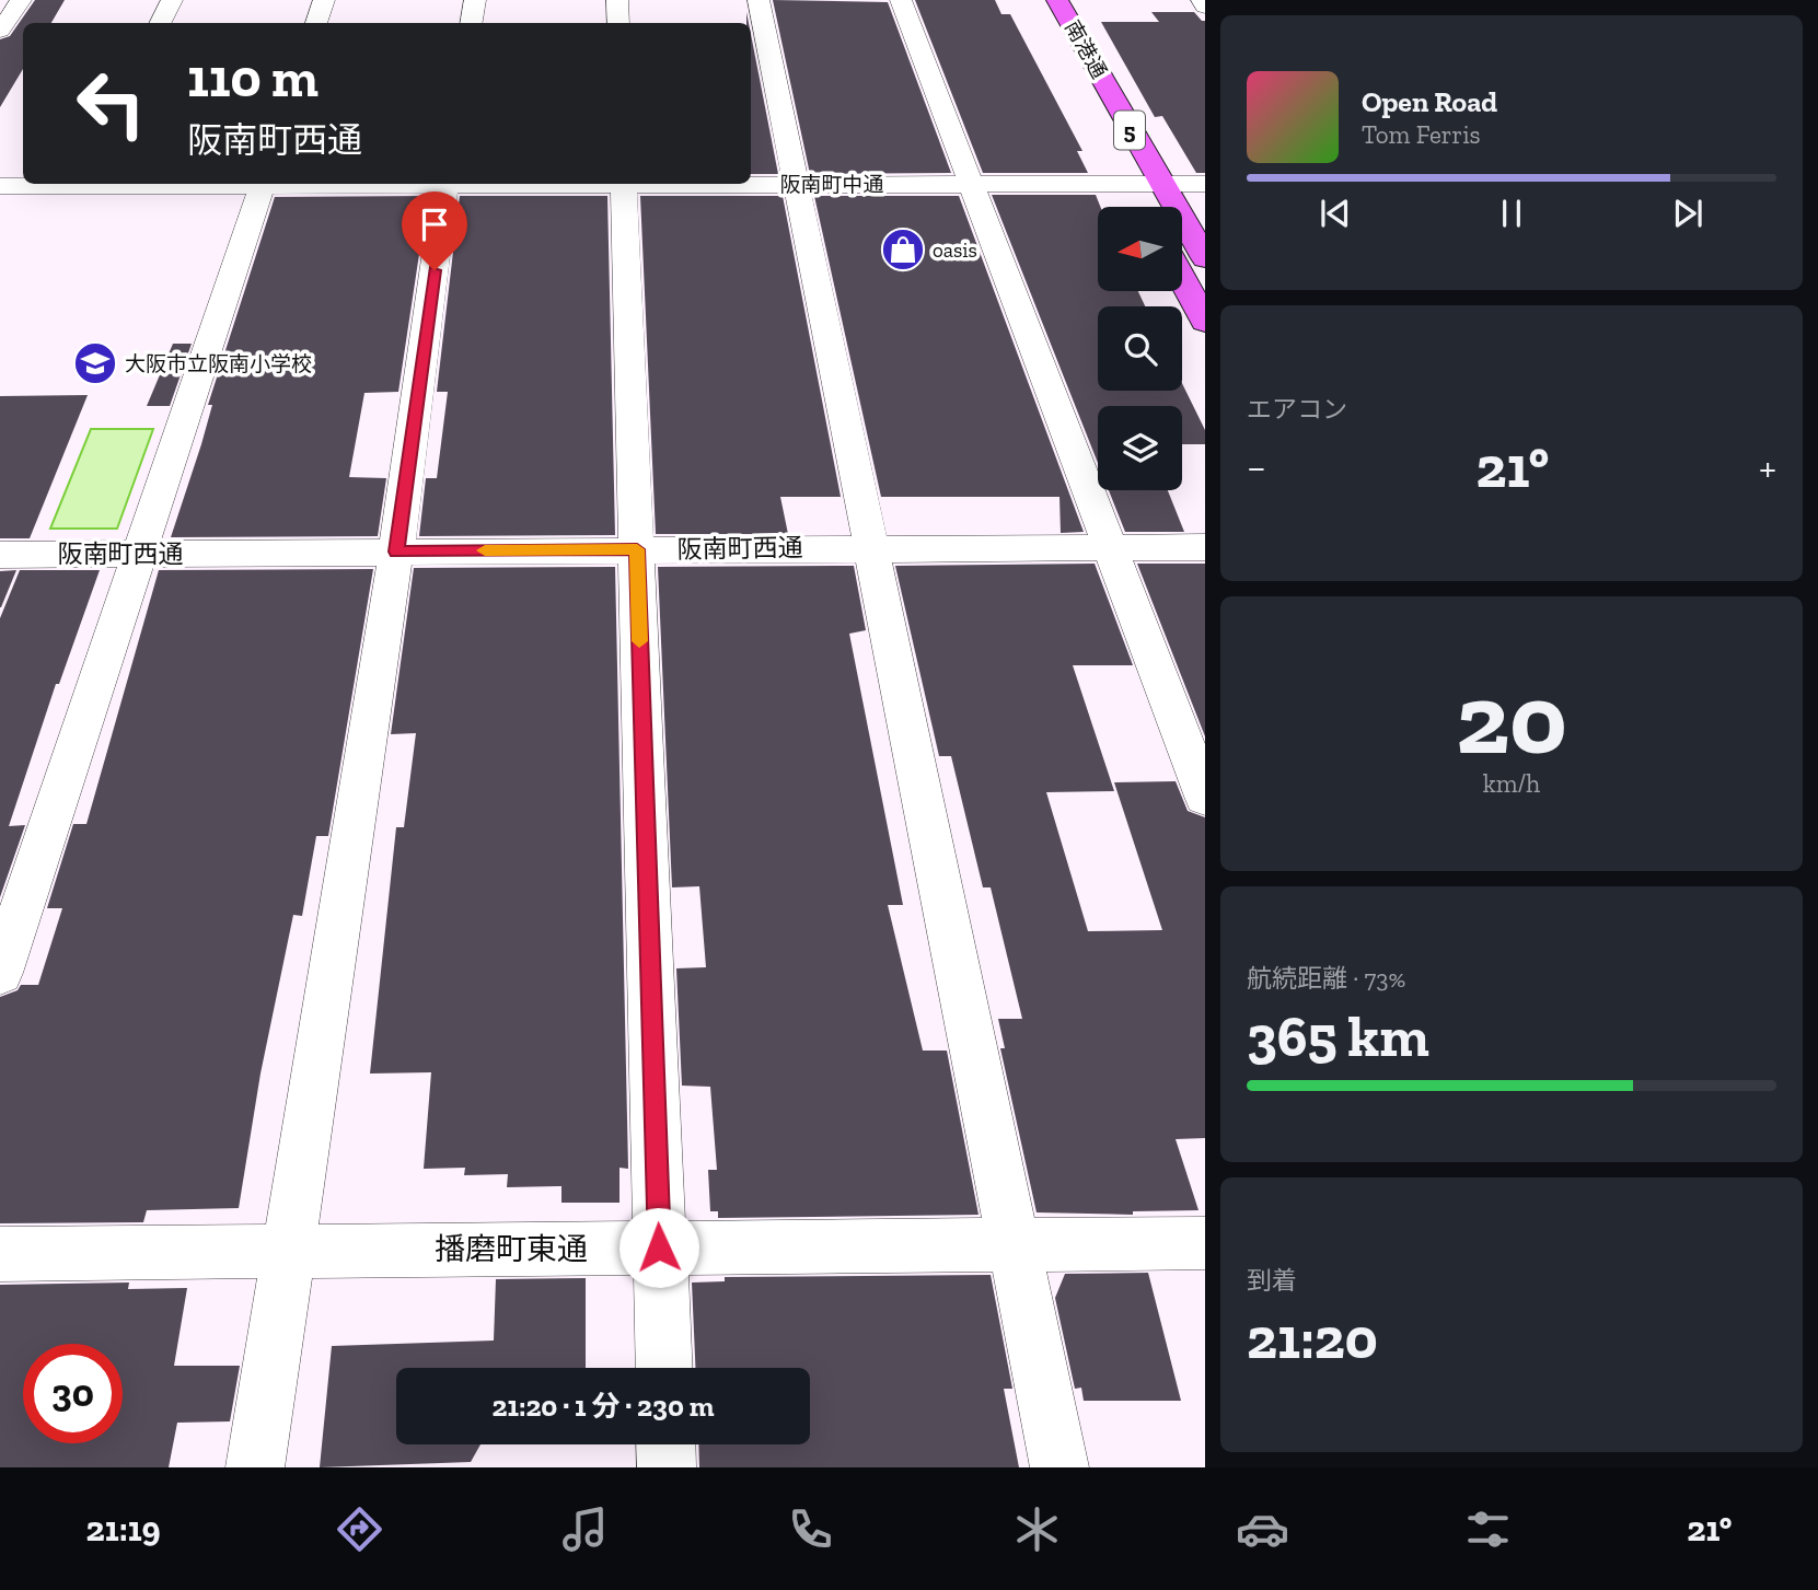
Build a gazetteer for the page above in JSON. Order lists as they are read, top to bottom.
{
  "streets": {
    "main road": ["南港通", "5"],
    "street": ["阪南町中通", "阪南町西通", "播磨町東通"]
  },
  "crossings": [
    ["南港通", "阪南町中通"],
    ["5", "阪南町中通"]
  ],
  "places": {
    "shop": ["oasis"],
    "school or university": ["大阪市立阪南小学校"]
  },
  "north": "left",
  "page": {
    "turn": ["110 m", "阪南町西通"],
    "song": ["Open Road", "Tom Ferris"],
    "tile": [
      "エアコン",
      ["20", "km/h"],
      ["航続距離 · 73%", "365 km"],
      ["到着", "21:20"]
    ],
    "heat": ["−", "21°", "+"],
    "limit": "30",
    "trip": "21:20 · 1 分 · 230 m",
    "tabs": ["21:19", "21°"]
  }
}
